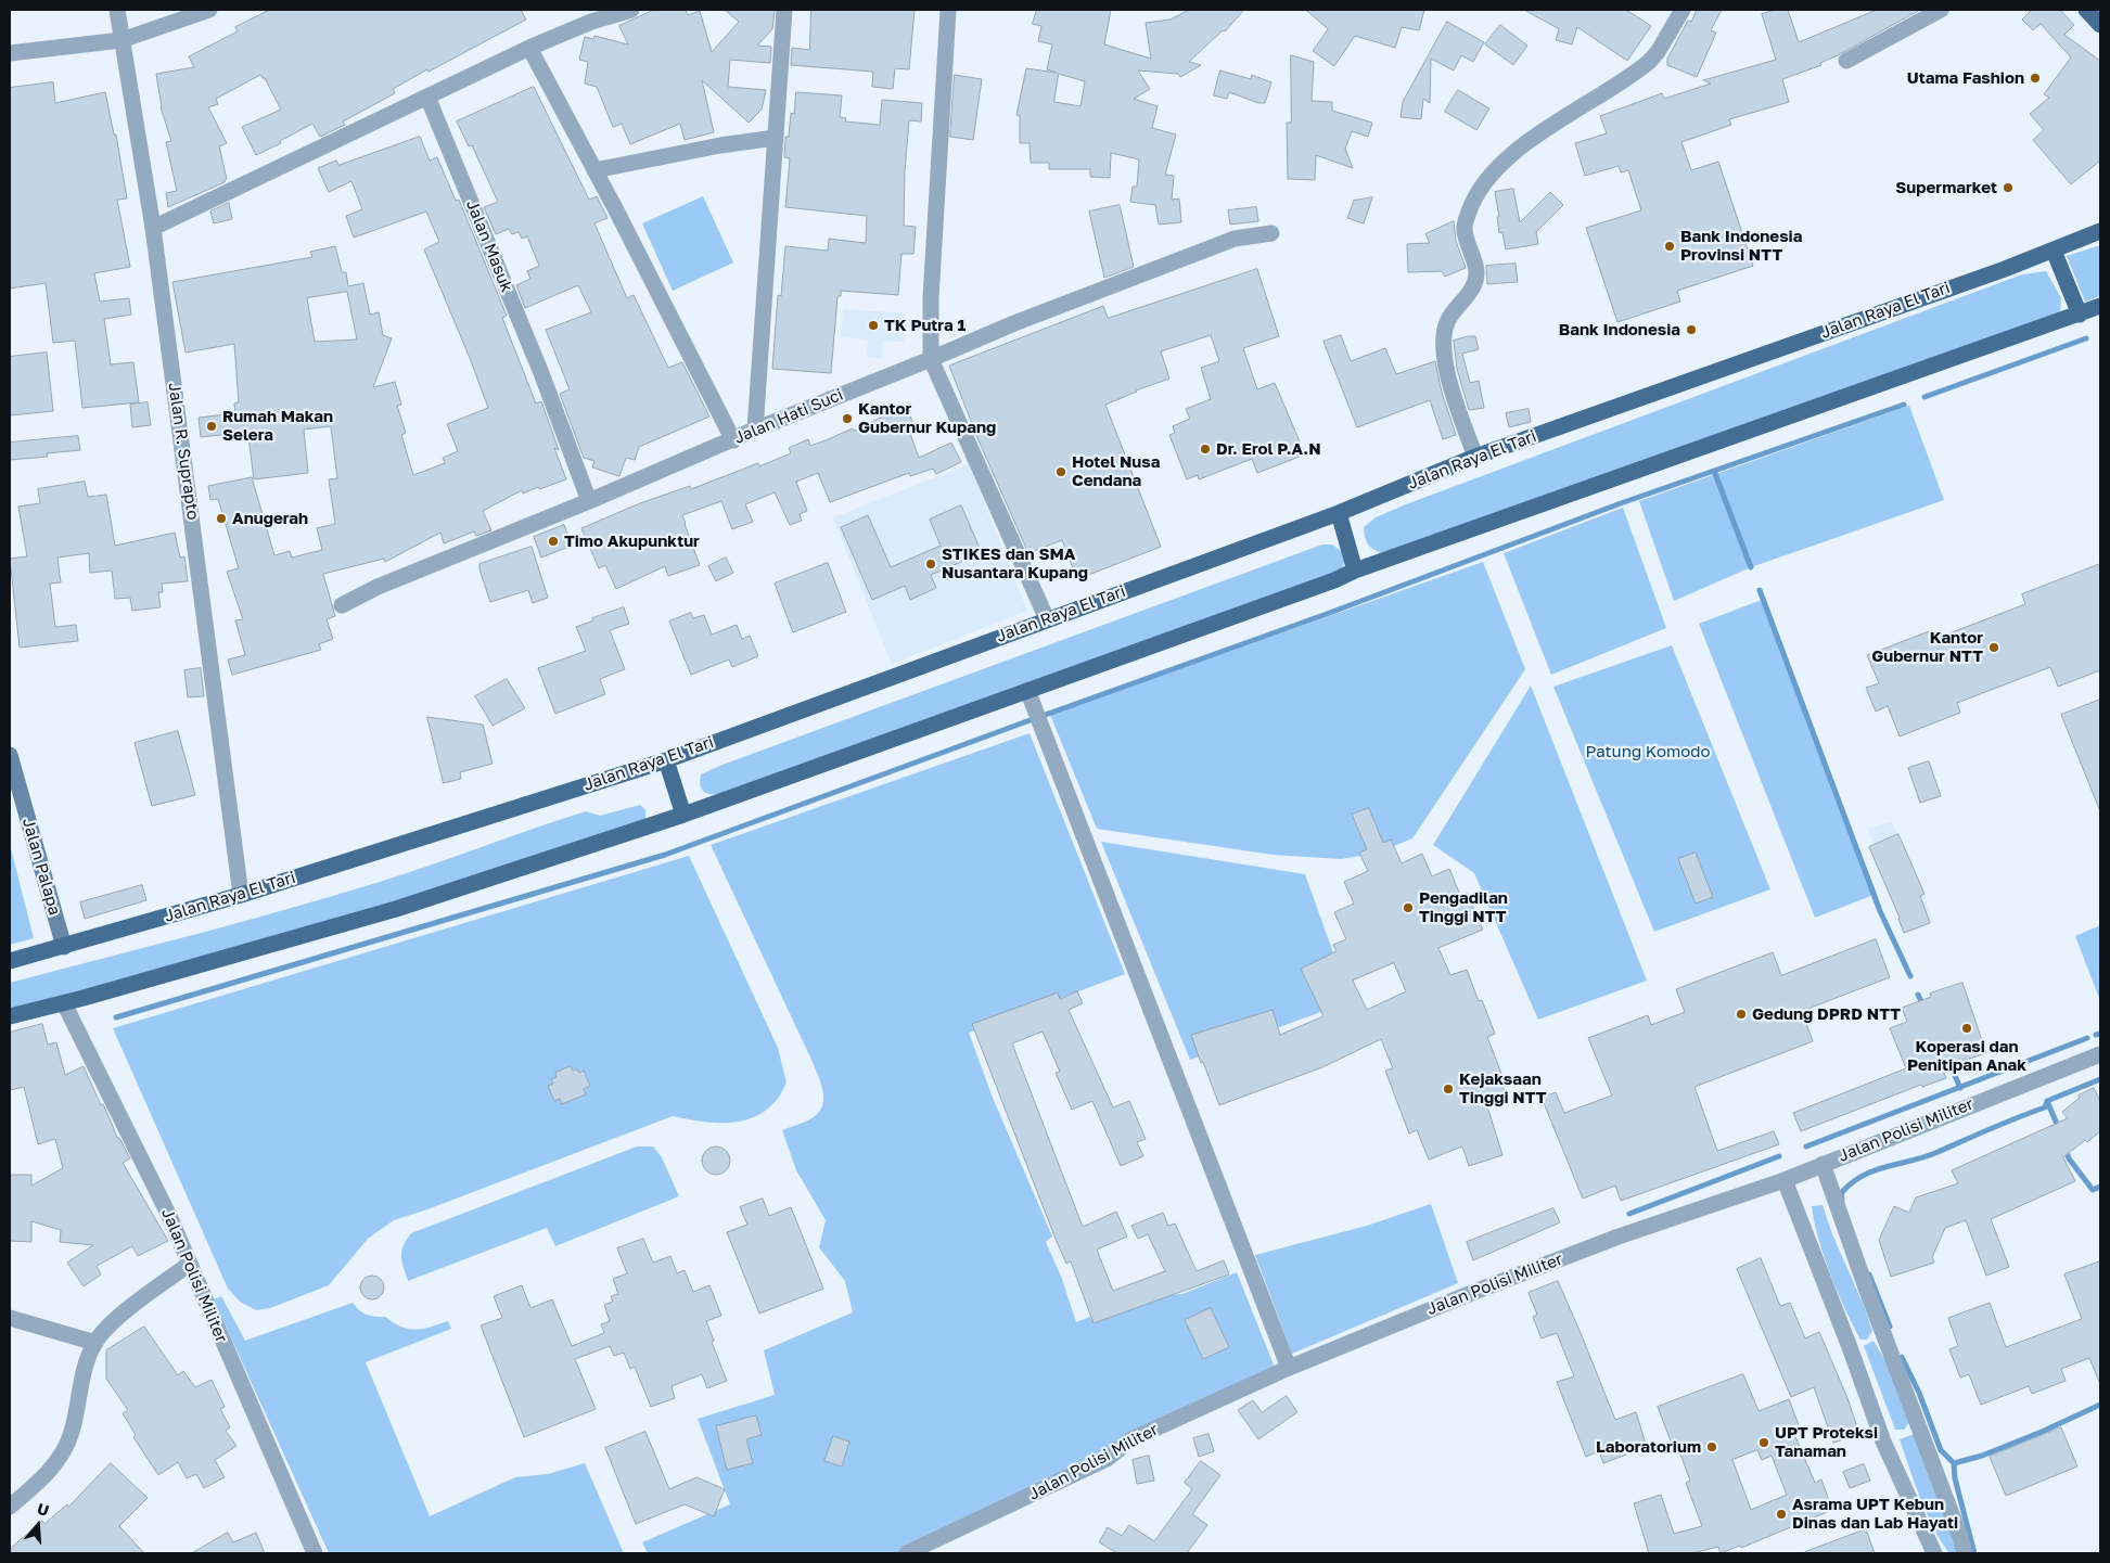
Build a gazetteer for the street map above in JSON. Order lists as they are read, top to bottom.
{
  "streets": {
    "main road": ["Jalan Raya El Tari", "Jalan Palapa"],
    "street": [
      "Jalan Masuk",
      "Jalan Hati Suci",
      "Jalan R. Suprapto",
      "Jalan Polisi Militer"
    ]
  },
  "crossings": [
    ["Jalan Masuk", "Jalan Hati Suci"],
    ["Jalan Raya El Tari", "Jalan R. Suprapto"],
    ["Jalan Raya El Tari", "Jalan Palapa"]
  ],
  "parks": ["Patung Komodo"],
  "places": [
    "Utama Fashion",
    "Supermarket",
    "Bank Indonesia Provinsi NTT",
    "TK Putra 1",
    "Bank Indonesia",
    "Kantor Gubernur Kupang",
    "Rumah Makan Selera",
    "Dr. Erol P.A.N",
    "Hotel Nusa Cendana",
    "Anugerah",
    "Timo Akupunktur",
    "STIKES dan SMA Nusantara Kupang",
    "Kantor Gubernur NTT",
    "Pengadilan Tinggi NTT",
    "Gedung DPRD NTT",
    "Koperasi dan Penitipan Anak",
    "Kejaksaan Tinggi NTT",
    "UPT Proteksi Tanaman",
    "Laboratorium",
    "Asrama UPT Kebun Dinas dan Lab Hayati"
  ],
  "north": "top"
}
